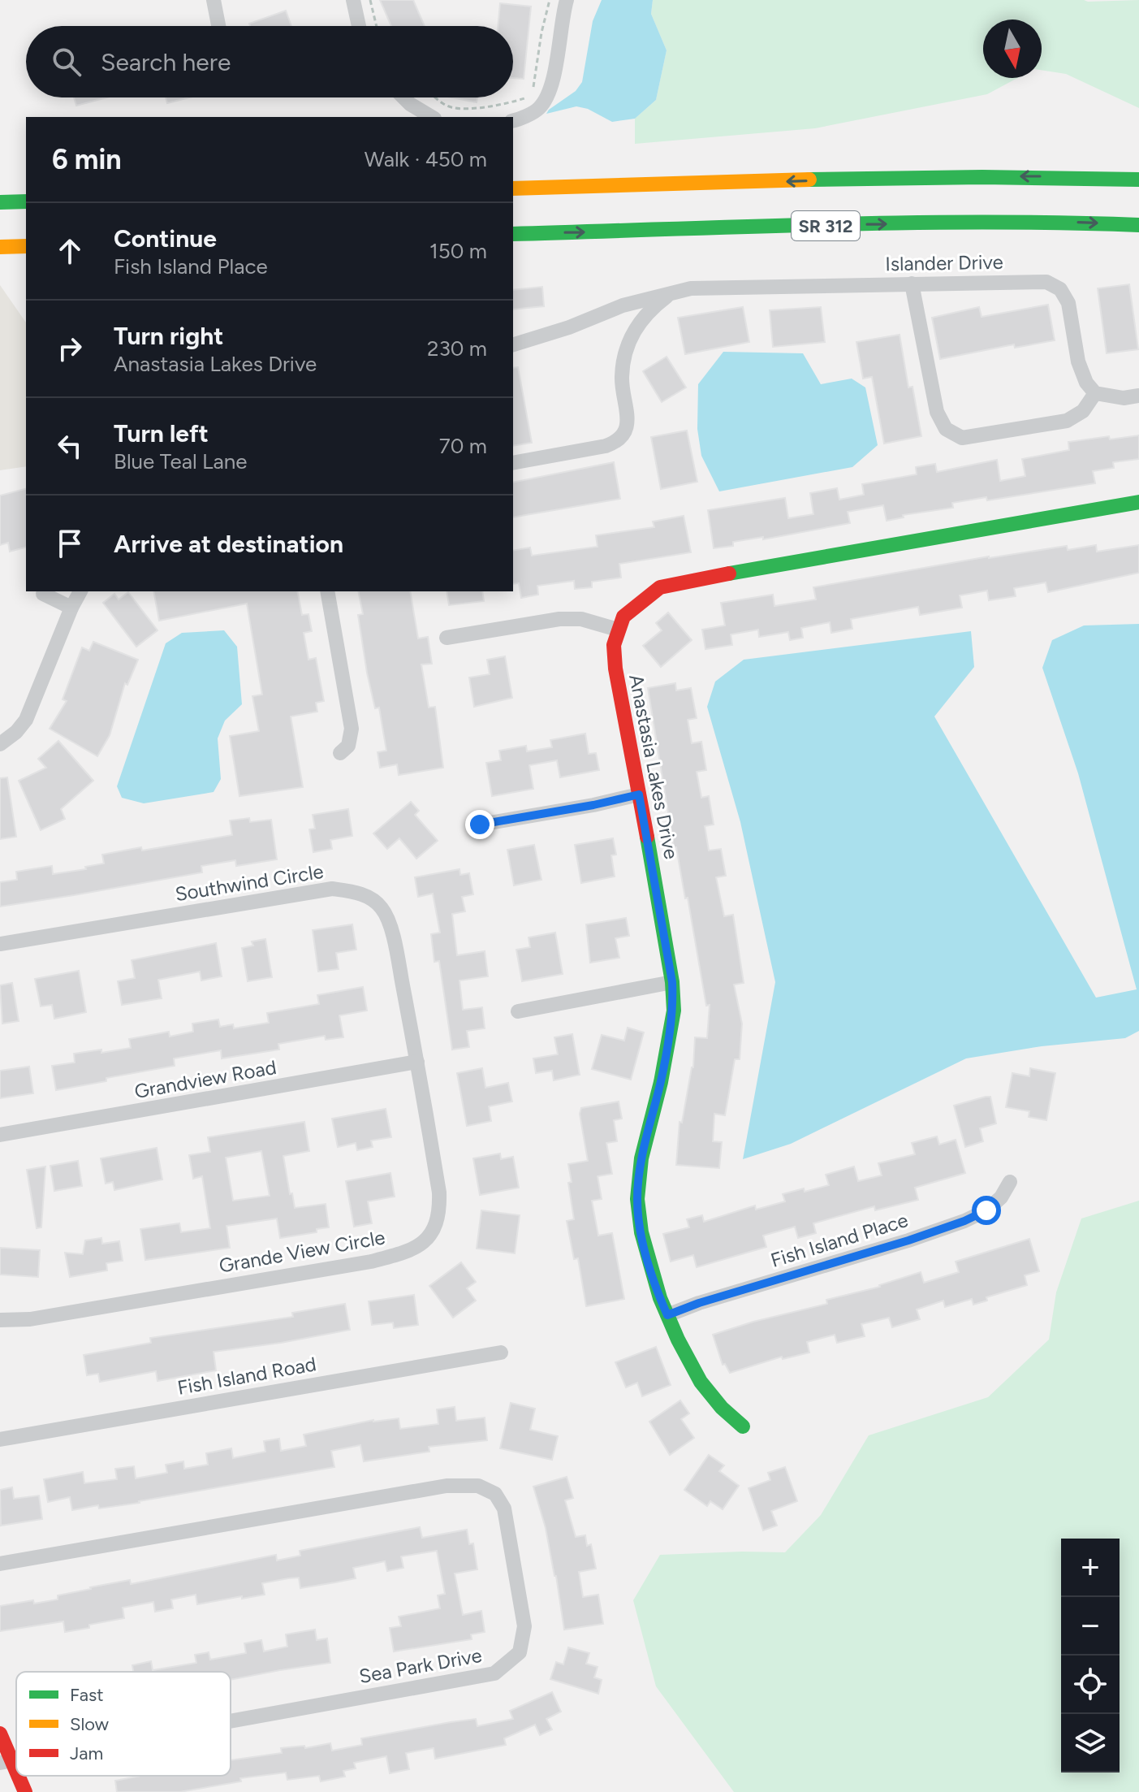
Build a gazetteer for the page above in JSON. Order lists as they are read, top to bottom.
{
  "streets": {
    "street": [
      "SR 312",
      "Islander Drive",
      "Anastasia Lakes Drive",
      "Southwind Circle",
      "Grandview Road",
      "Fish Island Place",
      "Grande View Circle",
      "Fish Island Road",
      "Sea Park Drive"
    ]
  },
  "crossings": [
    ["Anastasia Lakes Drive", "Fish Island Place"],
    ["Southwind Circle", "Grandview Road"],
    ["Southwind Circle", "Grande View Circle"],
    ["Grandview Road", "Grande View Circle"]
  ],
  "legend": ["Fast", "Slow", "Jam"],
  "north": "bottom",
  "page": {
    "search": "Search here",
    "heading": ["6 min", "Walk · 450 m"],
    "list": [
      ["Continue", "Fish Island Place", "150 m"],
      ["Turn right", "Anastasia Lakes Drive", "230 m"],
      ["Turn left", "Blue Teal Lane", "70 m"],
      "Arrive at destination"
    ],
    "map_buttons": ["+", "−"]
  }
}
